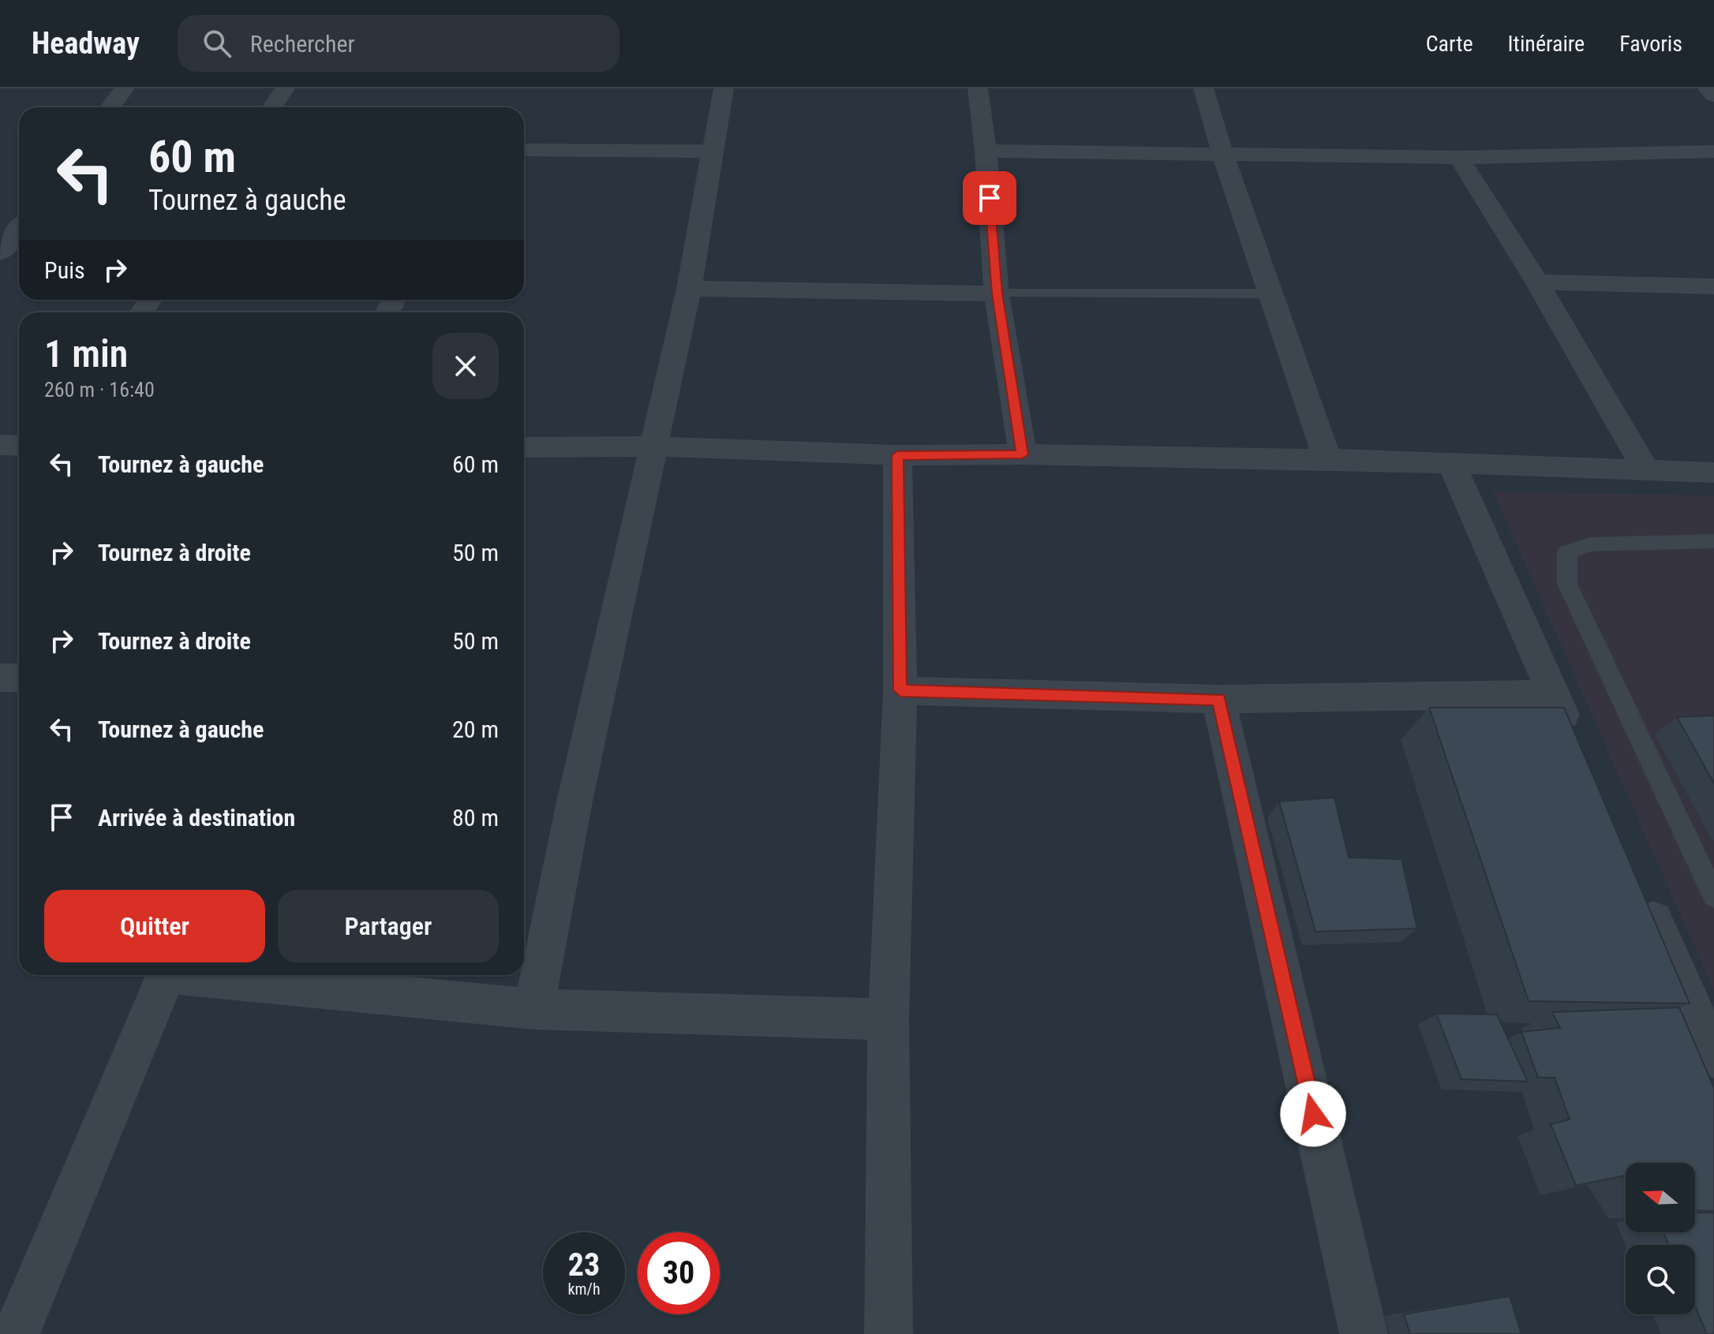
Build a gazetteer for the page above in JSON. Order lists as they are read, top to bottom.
{
  "north": "left",
  "page": {
    "header": "Headway",
    "search": "Rechercher",
    "nav": ["Carte", "Itinéraire", "Favoris"],
    "turn": ["60 m", "Tournez à gauche"],
    "then": "Puis",
    "heading": ["1 min", "260 m · 16:40"],
    "list": [
      {
        "name": "Tournez à gauche",
        "value": "60 m"
      },
      {
        "name": "Tournez à droite",
        "value": "50 m"
      },
      {
        "name": "Tournez à droite",
        "value": "50 m"
      },
      {
        "name": "Tournez à gauche",
        "value": "20 m"
      },
      {
        "name": "Arrivée à destination",
        "value": "80 m"
      }
    ],
    "buttons": ["Quitter", "Partager"],
    "speed": "23 km/h",
    "limit": "30"
  }
}
